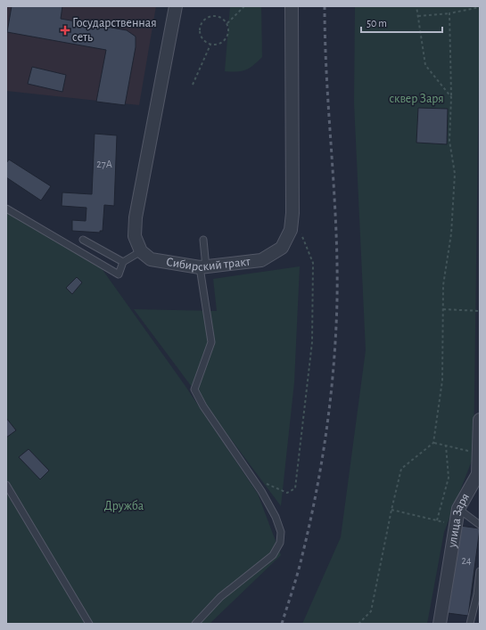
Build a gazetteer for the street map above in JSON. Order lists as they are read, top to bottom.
{
  "streets": {
    "street": ["Сибирский тракт", "улица Заря"]
  },
  "parks": ["сквер Заря", "Дружба"],
  "places": {
    "health": ["Государственная сеть"]
  },
  "house_numbers": ["27А", "24"],
  "scale_bar": "50 m"
}
